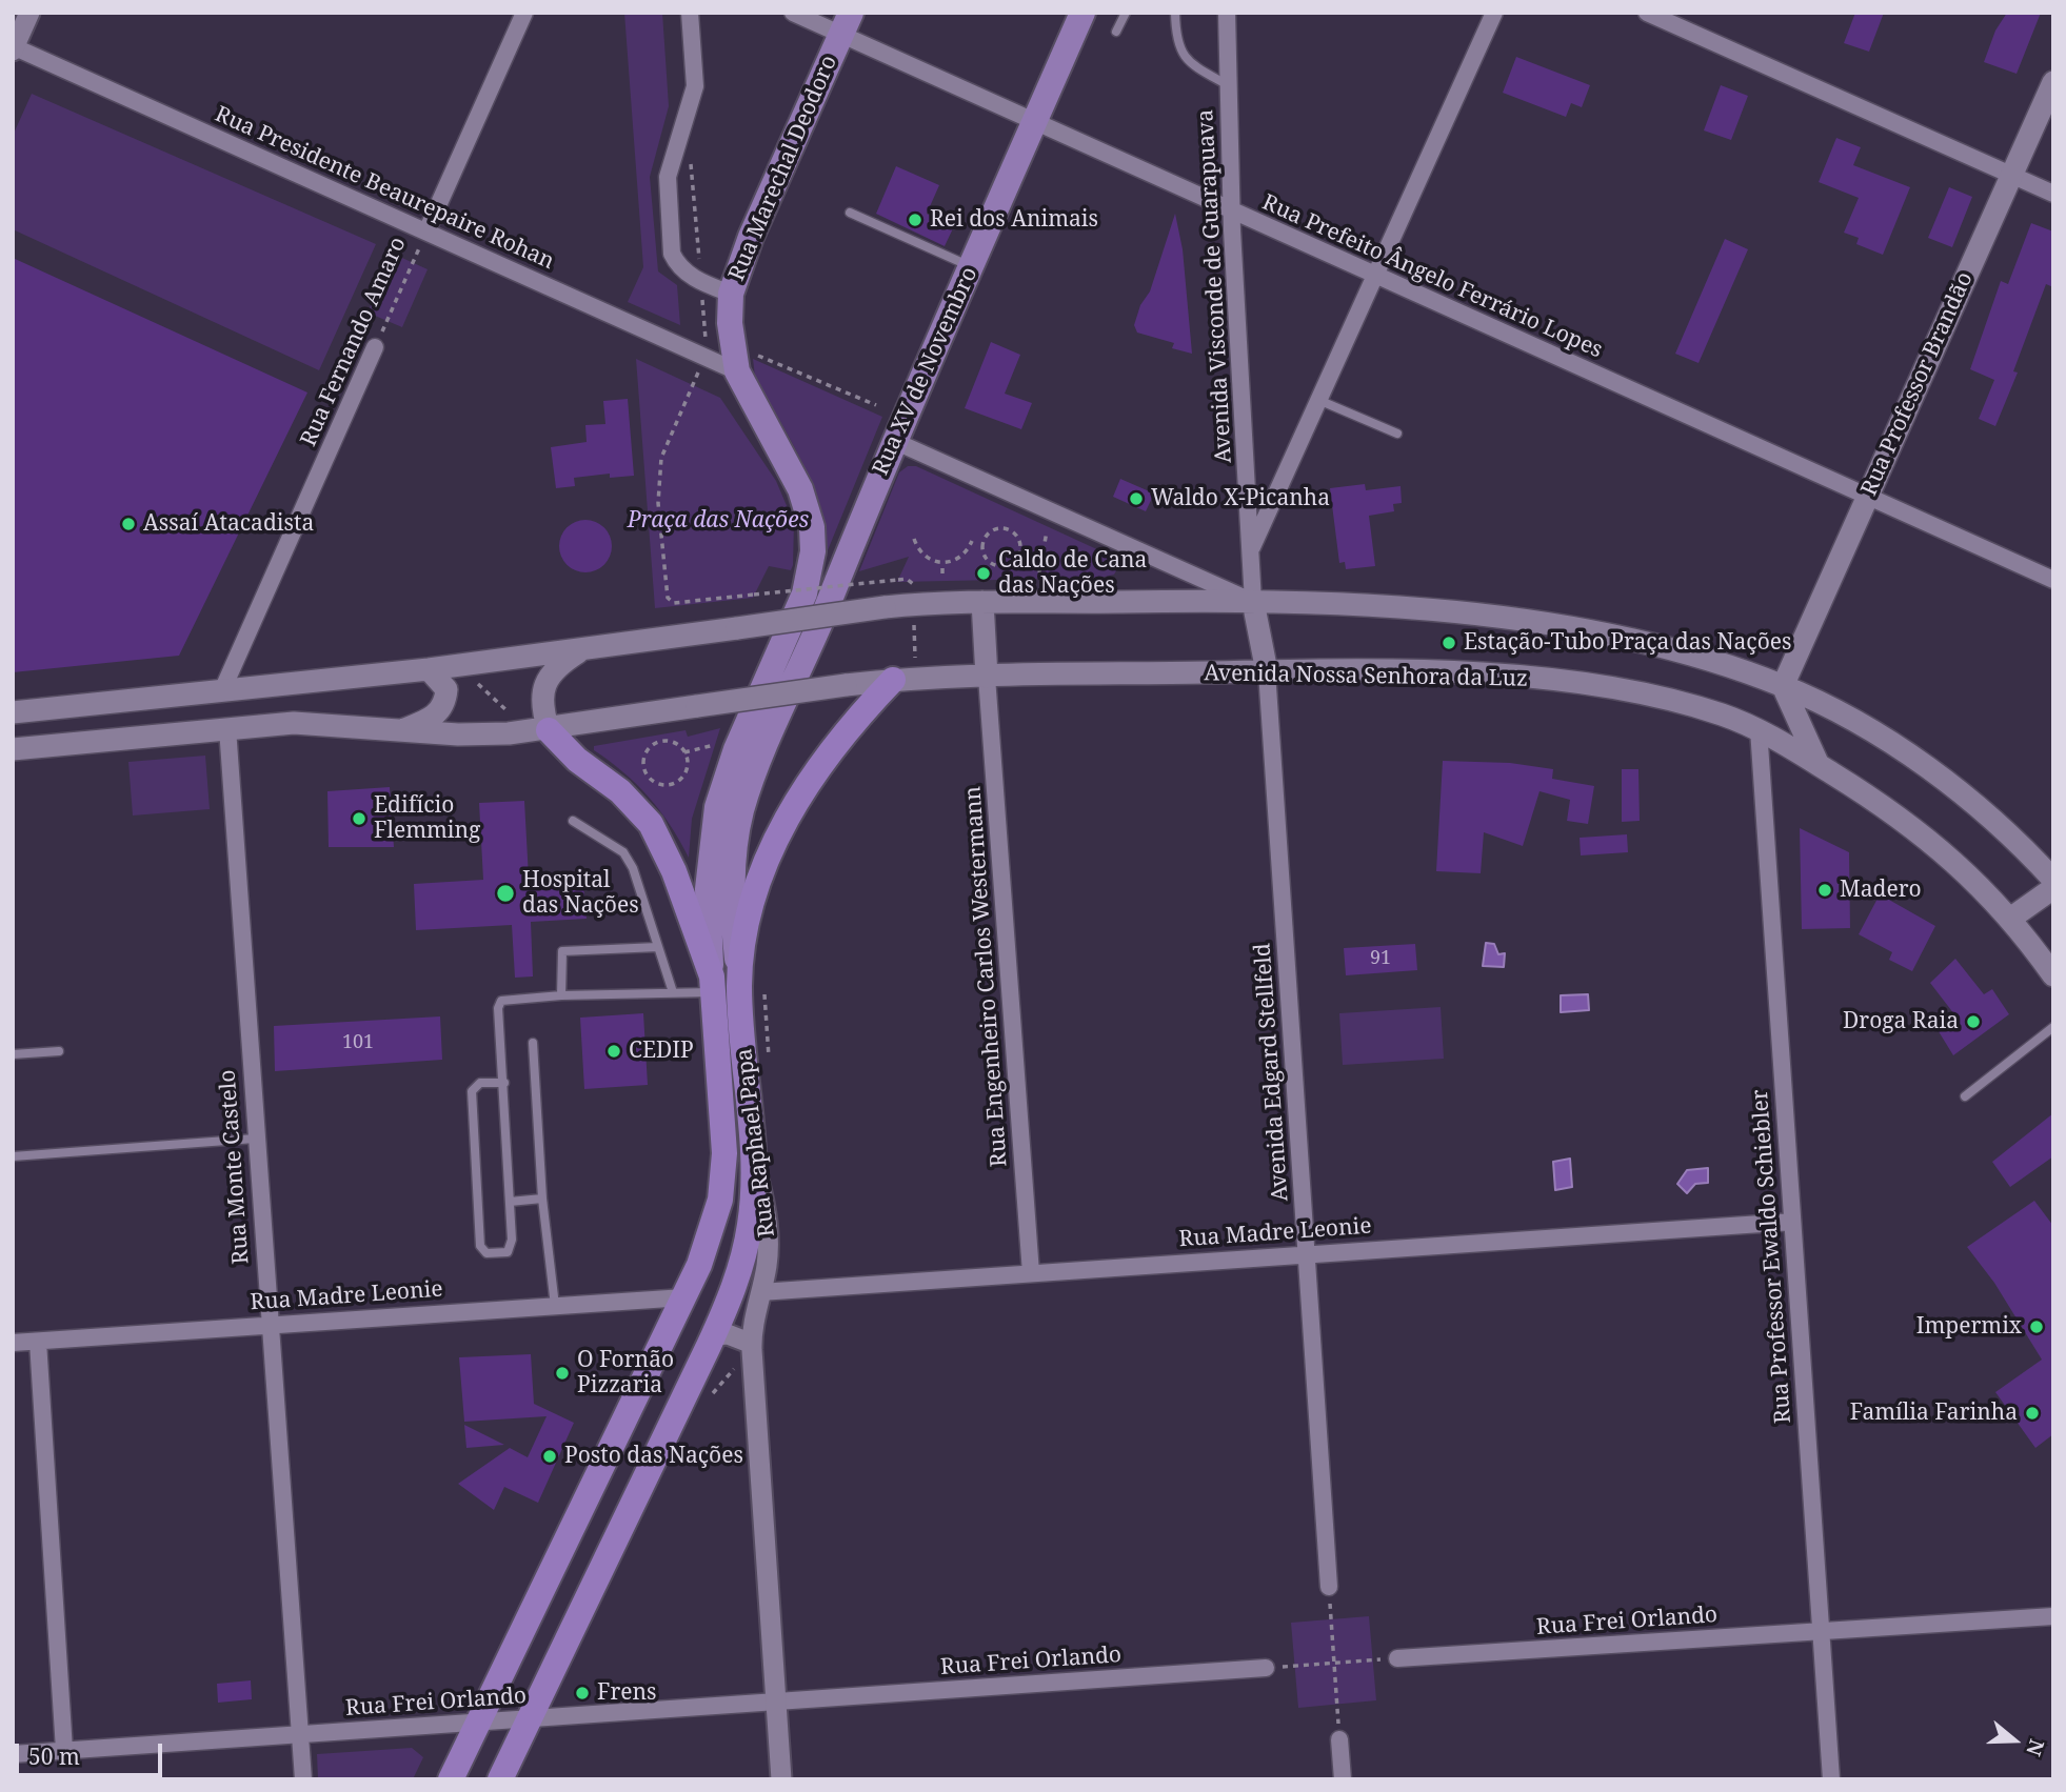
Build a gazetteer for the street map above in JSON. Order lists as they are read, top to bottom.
{
  "streets": {
    "highway": ["Rua Raphael Papa"],
    "main road": [
      "Rua Marechal Deodoro",
      "Rua XV de Novembro",
      "Rua Professor Brandão",
      "Avenida Nossa Senhora da Luz"
    ],
    "street": [
      "Rua Presidente Beaurepaire Rohan",
      "Rua Prefeito Ângelo Ferrário Lopes",
      "Avenida Visconde de Guarapuava",
      "Rua Fernando Amaro",
      "Rua Engenheiro Carlos Westermann",
      "Avenida Edgard Stellfeld",
      "Rua Monte Castelo",
      "Rua Madre Leonie",
      "Rua Professor Ewaldo Schiebler",
      "Rua Frei Orlando"
    ]
  },
  "crossings": [
    ["Rua Marechal Deodoro", "Rua Presidente Beaurepaire Rohan"],
    ["Rua Marechal Deodoro", "Rua Prefeito Ângelo Ferrário Lopes"],
    ["Rua Marechal Deodoro", "Rua Raphael Papa"],
    ["Rua Presidente Beaurepaire Rohan", "Rua Fernando Amaro"],
    ["Rua Prefeito Ângelo Ferrário Lopes", "Avenida Visconde de Guarapuava"],
    ["Rua Prefeito Ângelo Ferrário Lopes", "Rua XV de Novembro"],
    ["Rua Prefeito Ângelo Ferrário Lopes", "Rua Professor Brandão"],
    ["Rua XV de Novembro", "Rua Raphael Papa"],
    ["Avenida Nossa Senhora da Luz", "Rua Engenheiro Carlos Westermann"],
    ["Avenida Nossa Senhora da Luz", "Avenida Edgard Stellfeld"],
    ["Avenida Nossa Senhora da Luz", "Rua Monte Castelo"],
    ["Avenida Nossa Senhora da Luz", "Rua Professor Ewaldo Schiebler"],
    ["Rua Engenheiro Carlos Westermann", "Rua Madre Leonie"],
    ["Avenida Edgard Stellfeld", "Rua Madre Leonie"],
    ["Rua Raphael Papa", "Rua Madre Leonie"],
    ["Rua Raphael Papa", "Rua Frei Orlando"],
    ["Rua Monte Castelo", "Rua Madre Leonie"],
    ["Rua Monte Castelo", "Rua Frei Orlando"],
    ["Rua Madre Leonie", "Rua Professor Ewaldo Schiebler"],
    ["Rua Professor Ewaldo Schiebler", "Rua Frei Orlando"]
  ],
  "parks": ["Praça das Nações"],
  "places": [
    "Rei dos Animais",
    "Waldo X-Picanha",
    "Assaí Atacadista",
    "Caldo de Cana das Nações",
    "Estação-Tubo Praça das Nações",
    "Edifício Flemming",
    "Madero",
    "Hospital das Nações",
    "Droga Raia",
    "CEDIP",
    "Impermix",
    "O Fornão Pizzaria",
    "Família Farinha",
    "Posto das Nações",
    "Frens"
  ],
  "house_numbers": ["91", "101"],
  "scale_bar": "50 m",
  "north": "right"
}
